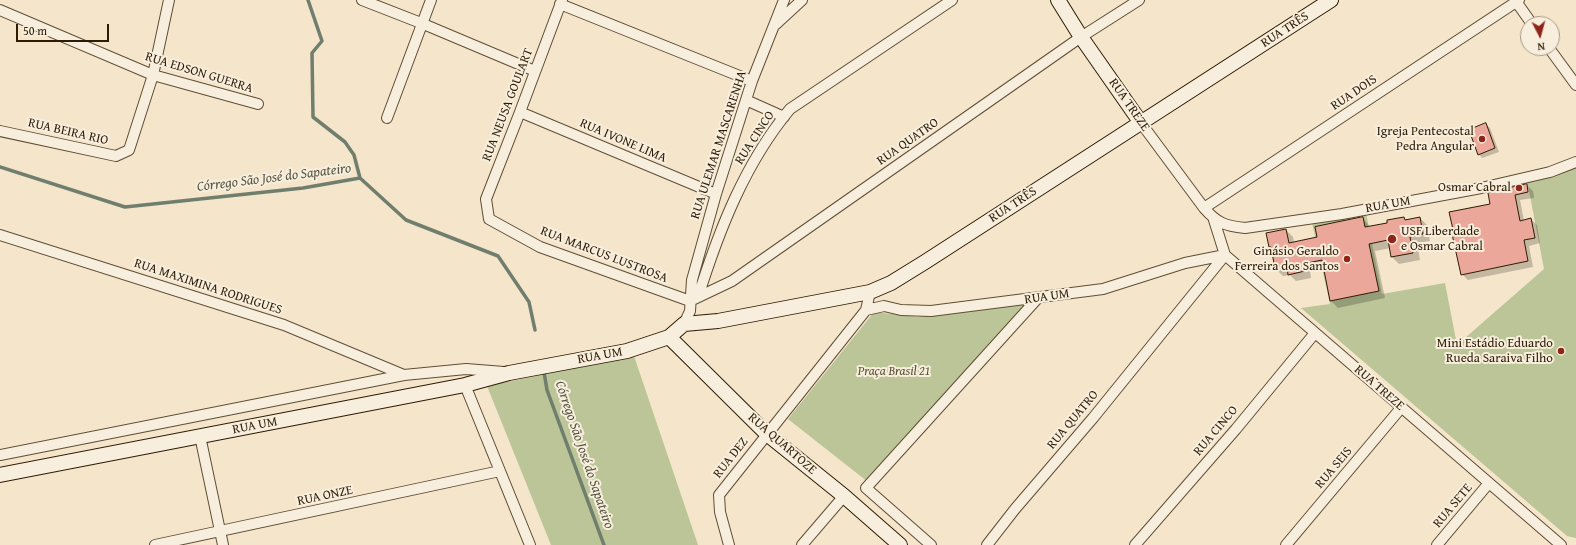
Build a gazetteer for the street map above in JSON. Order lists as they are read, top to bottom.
{
  "streets": {
    "street": [
      "RUA TRÊS",
      "RUA EDSON GUERRA",
      "RUA DOIS",
      "RUA NEUSA GOULART",
      "RUA TREZE",
      "RUA BEIRA RIO",
      "RUA CINCO",
      "RUA IVONE LIMA",
      "RUA QUATRO",
      "RUA ULEMAR MASCARENHA",
      "RUA UM",
      "RUA MARCUS LUSTROSA",
      "RUA MAXIMINA RODRIGUES",
      "RUA QUARTOZE",
      "RUA DEZ",
      "RUA SEIS",
      "RUA ONZE",
      "RUA SETE"
    ]
  },
  "crossings": [
    ["RUA TRÊS", "RUA TREZE"],
    ["RUA TRÊS", "RUA UM"],
    ["RUA EDSON GUERRA", "RUA BEIRA RIO"],
    ["RUA DOIS", "RUA TREZE"],
    ["RUA DOIS", "RUA UM"],
    ["RUA NEUSA GOULART", "RUA IVONE LIMA"],
    ["RUA NEUSA GOULART", "RUA MARCUS LUSTROSA"],
    ["RUA TREZE", "RUA CINCO"],
    ["RUA TREZE", "RUA QUATRO"],
    ["RUA TREZE", "RUA UM"],
    ["RUA TREZE", "RUA SEIS"],
    ["RUA TREZE", "RUA SETE"],
    ["RUA CINCO", "RUA QUATRO"],
    ["RUA CINCO", "RUA ULEMAR MASCARENHA"],
    ["RUA CINCO", "RUA MARCUS LUSTROSA"],
    ["RUA IVONE LIMA", "RUA ULEMAR MASCARENHA"],
    ["RUA QUATRO", "RUA ULEMAR MASCARENHA"],
    ["RUA QUATRO", "RUA UM"],
    ["RUA QUATRO", "RUA MARCUS LUSTROSA"],
    ["RUA ULEMAR MASCARENHA", "RUA MARCUS LUSTROSA"],
    ["RUA UM", "RUA MAXIMINA RODRIGUES"],
    ["RUA UM", "RUA QUARTOZE"],
    ["RUA UM", "RUA DEZ"],
    ["RUA QUARTOZE", "RUA DEZ"]
  ],
  "water": ["Córrego São José do Sapateiro"],
  "parks": ["Praça Brasil 21"],
  "places": [
    "Igreja Pentecostal Pedra Angular",
    "Osmar Cabral",
    "USF Liberdade e Osmar Cabral",
    "Ginásio Geraldo Ferreira dos Santos",
    "Mini Estádio Eduardo Rueda Saraiva Filho"
  ],
  "scale_bar": "50 m",
  "north": "bottom"
}
